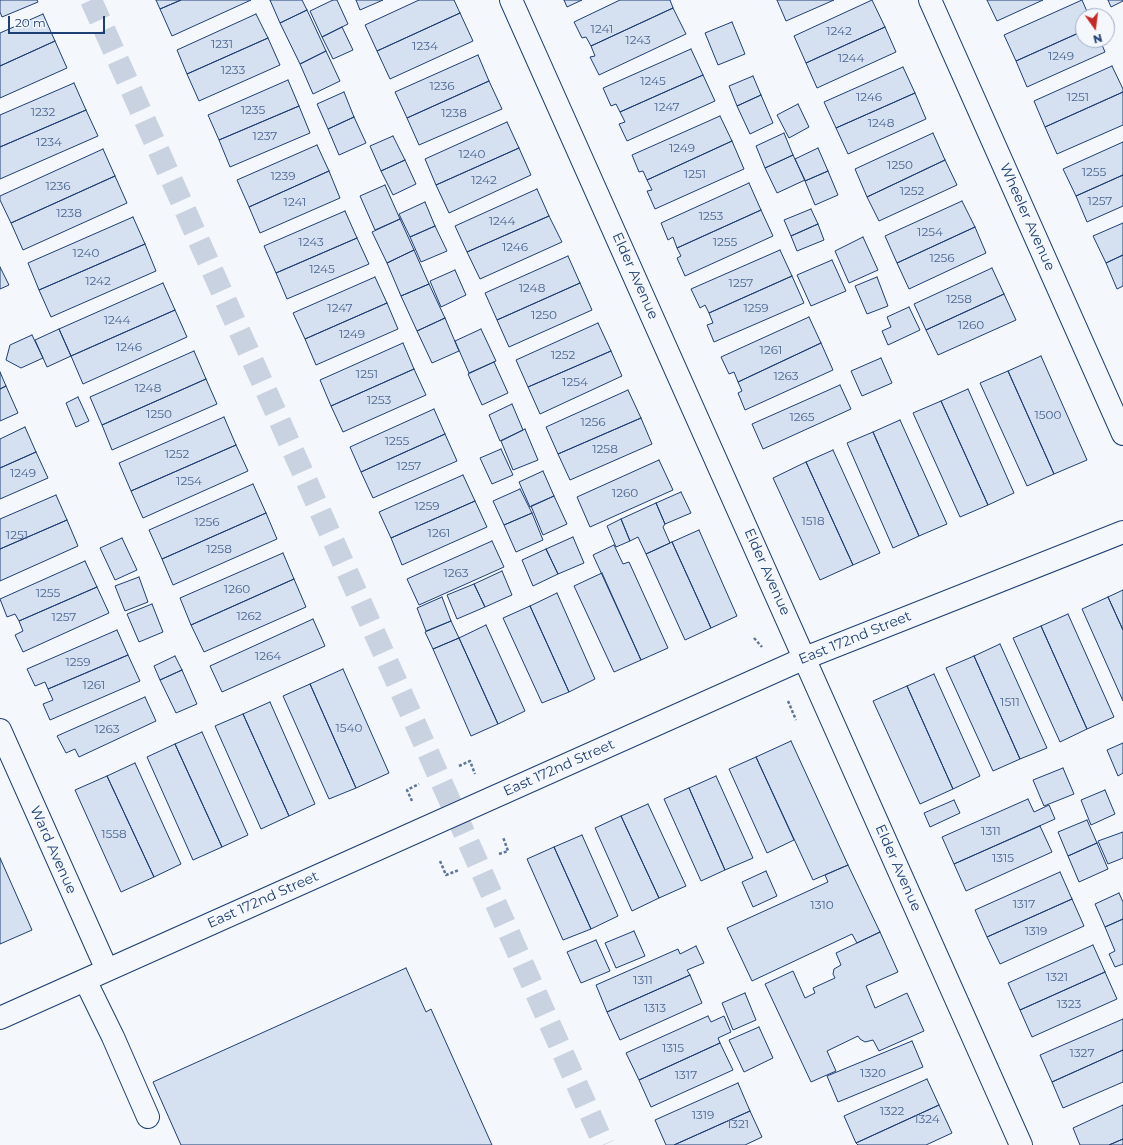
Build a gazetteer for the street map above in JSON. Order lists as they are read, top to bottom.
{
  "streets": {
    "street": [
      "Wheeler Avenue",
      "Elder Avenue",
      "East 172nd Street",
      "Ward Avenue"
    ]
  },
  "crossings": [
    ["Elder Avenue", "East 172nd Street"],
    ["East 172nd Street", "Ward Avenue"]
  ],
  "house_numbers": [
    "1241",
    "1242",
    "1243",
    "1231",
    "1234",
    "1249",
    "1244",
    "1233",
    "1245",
    "1236",
    "1246",
    "1251",
    "1247",
    "1235",
    "1232",
    "1238",
    "1248",
    "1237",
    "1234",
    "1249",
    "1240",
    "1250",
    "1255",
    "1251",
    "1239",
    "1242",
    "1236",
    "1252",
    "1257",
    "1241",
    "1238",
    "1253",
    "1244",
    "1254",
    "1243",
    "1255",
    "1246",
    "1240",
    "1256",
    "1245",
    "1242",
    "1257",
    "1248",
    "1258",
    "1247",
    "1259",
    "1250",
    "1244",
    "1260",
    "1249",
    "1246",
    "1261",
    "1252",
    "1251",
    "1263",
    "1254",
    "1248",
    "1253",
    "1250",
    "1500",
    "1265",
    "1256",
    "1255",
    "1258",
    "1252",
    "1257",
    "1249",
    "1254",
    "1260",
    "1259",
    "1518",
    "1256",
    "1261",
    "1251",
    "1258",
    "1263",
    "1260",
    "1255",
    "1262",
    "1257",
    "1264",
    "1259",
    "1261",
    "1511",
    "1540",
    "1263",
    "1311",
    "1558",
    "1315",
    "1317",
    "1310",
    "1319",
    "1321",
    "1311",
    "1323",
    "1313",
    "1315",
    "1327",
    "1320",
    "1317",
    "1322",
    "1319",
    "1324",
    "1321"
  ],
  "scale_bar": "20 m",
  "north": "bottom"
}
